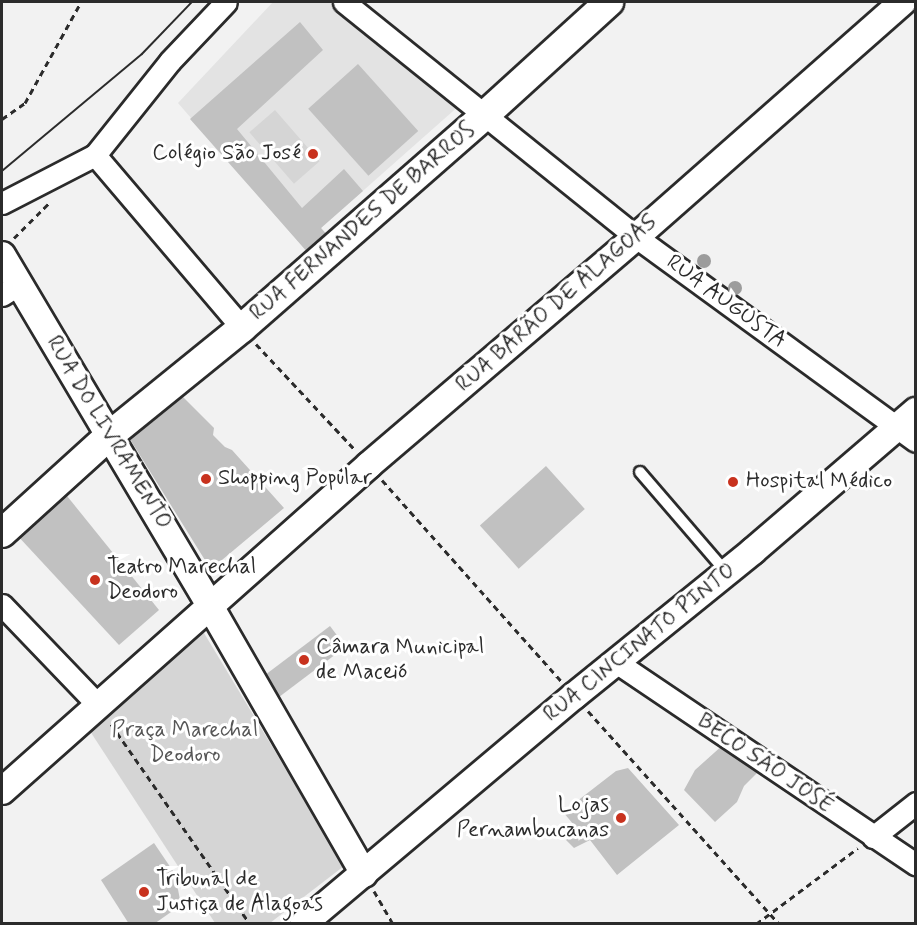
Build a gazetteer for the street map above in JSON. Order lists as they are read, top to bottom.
{
  "streets": {
    "main road": ["RUA FERNANDES DE BARROS"],
    "street": [
      "RUA AUGUSTA",
      "RUA BARÃO DE ALAGOAS",
      "RUA DO LIVRAMENTO",
      "RUA CINCINATO PINTO",
      "BECO SÃO JOSÉ"
    ]
  },
  "crossings": [
    ["RUA FERNANDES DE BARROS", "RUA AUGUSTA"],
    ["RUA FERNANDES DE BARROS", "RUA DO LIVRAMENTO"],
    ["RUA AUGUSTA", "RUA BARÃO DE ALAGOAS"],
    ["RUA AUGUSTA", "RUA CINCINATO PINTO"],
    ["RUA BARÃO DE ALAGOAS", "RUA DO LIVRAMENTO"],
    ["RUA DO LIVRAMENTO", "RUA CINCINATO PINTO"],
    ["RUA CINCINATO PINTO", "BECO SÃO JOSÉ"]
  ],
  "parks": ["Praça Marechal Deodoro"],
  "places": [
    "Colégio São José",
    "Shopping Popular",
    "Hospital Médico",
    "Teatro Marechal Deodoro",
    "Câmara Municipal de Maceió",
    "Lojas Pernambucanas",
    "Tribunal de Justiça de Alagoas"
  ]
}
